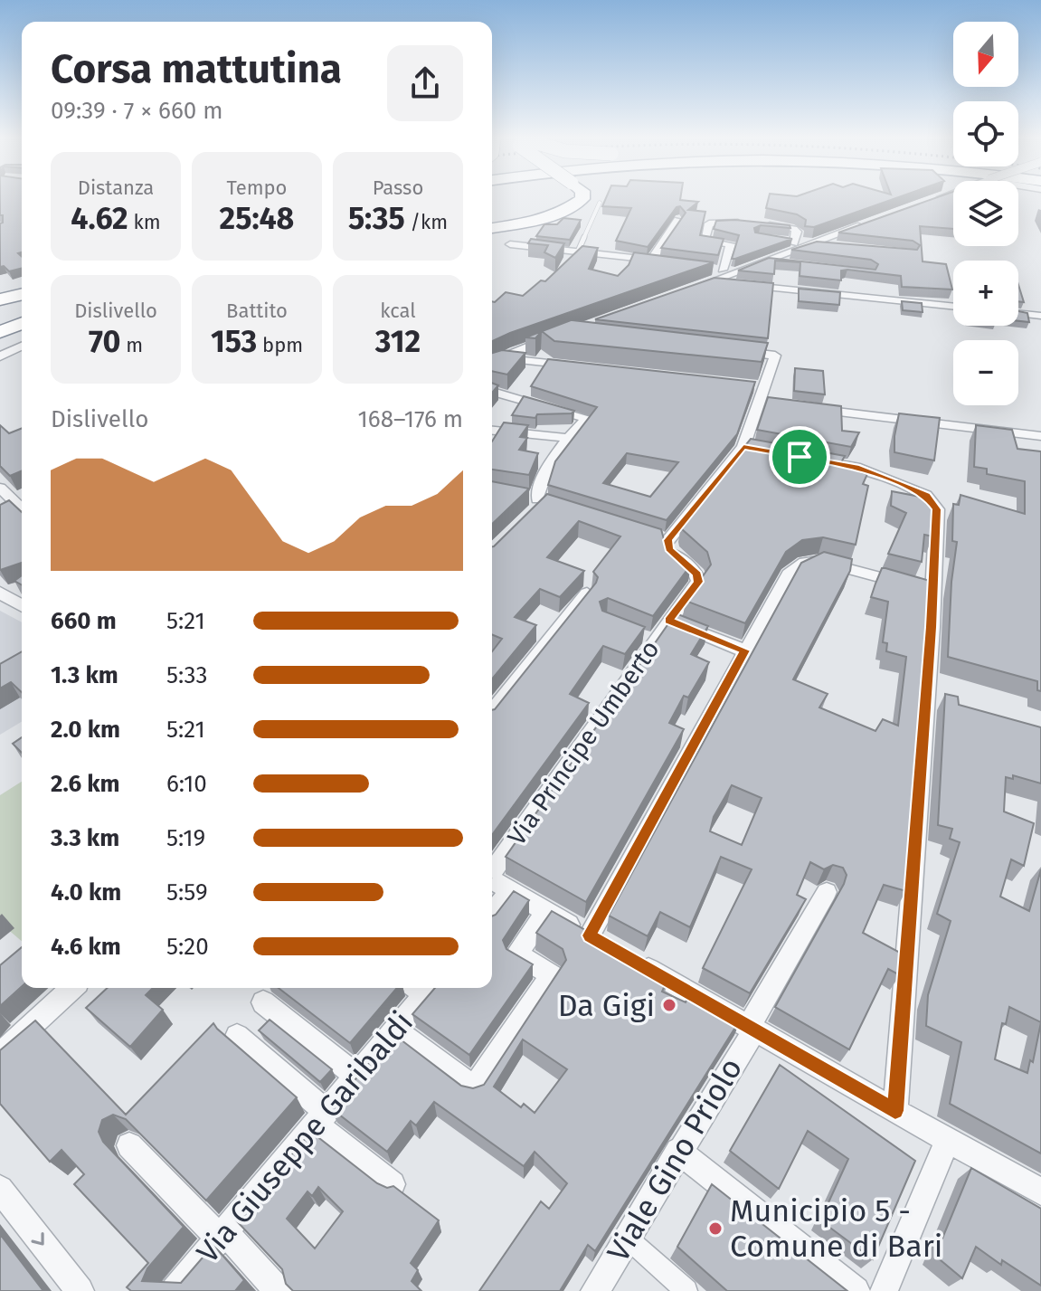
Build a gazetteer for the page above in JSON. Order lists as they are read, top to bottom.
{
  "streets": {
    "street": ["Via Principe Umberto", "Via Giuseppe Garibaldi", "Viale Gino Priolo"]
  },
  "places": ["Da Gigi", "Municipio 5 - Comune di Bari"],
  "north": "bottom",
  "page": {
    "map_buttons": ["+", "−"],
    "heading": ["Corsa mattutina", "09:39 · 7 × 660 m"],
    "stats": [
      ["Distanza", "4.62 km"],
      ["Tempo", "25:48"],
      ["Passo", "5:35 /km"],
      ["Dislivello", "70 m"],
      ["Battito", "153 bpm"],
      ["kcal", "312"]
    ],
    "chart": ["Dislivello", "168–176 m"],
    "list": [
      {
        "name": "660 m",
        "note": "5:21"
      },
      {
        "name": "1.3 km",
        "note": "5:33"
      },
      {
        "name": "2.0 km",
        "note": "5:21"
      },
      {
        "name": "2.6 km",
        "note": "6:10"
      },
      {
        "name": "3.3 km",
        "note": "5:19"
      },
      {
        "name": "4.0 km",
        "note": "5:59"
      },
      {
        "name": "4.6 km",
        "note": "5:20"
      }
    ]
  }
}
